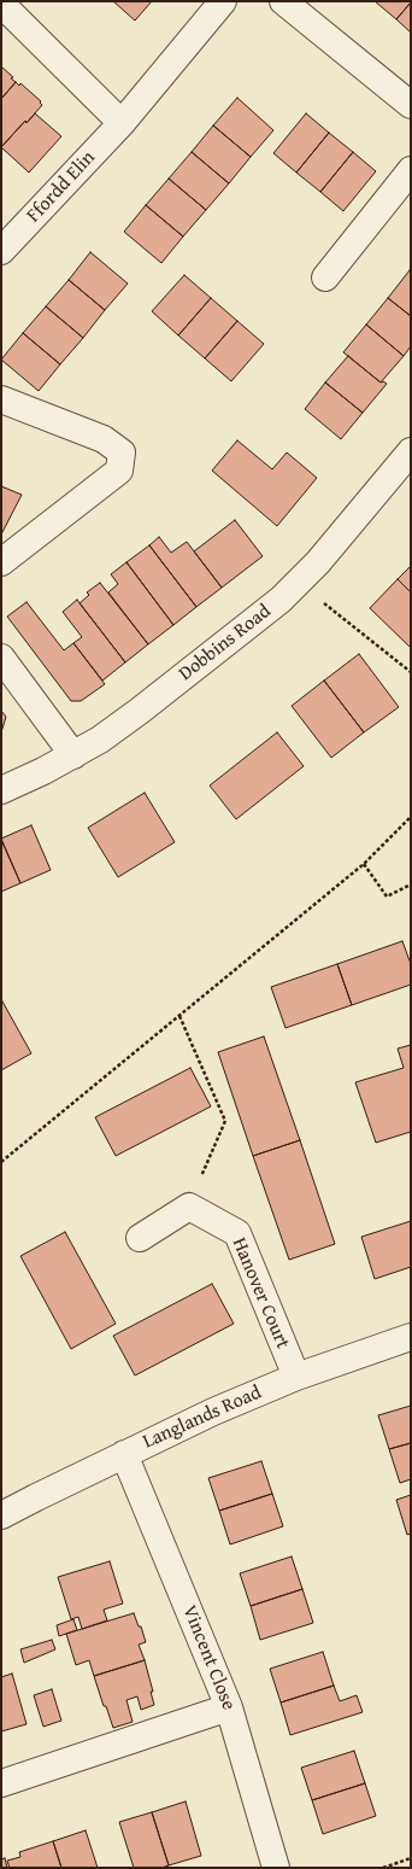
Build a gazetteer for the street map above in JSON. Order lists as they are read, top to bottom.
{
  "streets": {
    "street": [
      "Ffordd Elin",
      "Dobbins Road",
      "Hanover Court",
      "Langlands Road",
      "Vincent Close"
    ]
  },
  "crossings": [
    ["Hanover Court", "Langlands Road"],
    ["Langlands Road", "Vincent Close"]
  ]
}
